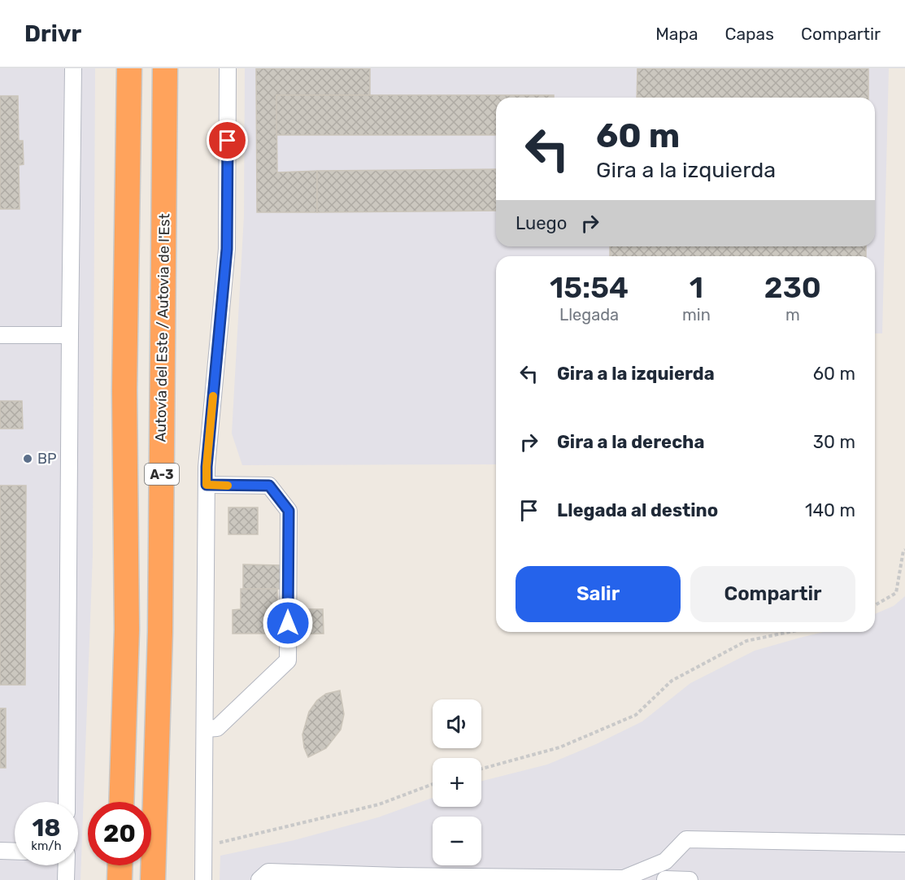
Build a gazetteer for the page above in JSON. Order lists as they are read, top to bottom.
{
  "streets": {
    "highway": ["Autovía del Este / Autovia de l'Est", "A-3"]
  },
  "places": ["BP"],
  "page": {
    "header": "Drivr",
    "nav": ["Mapa", "Capas", "Compartir"],
    "turn": ["60 m", "Gira a la izquierda"],
    "then": "Luego",
    "eta": [
      "15:54",
      "Llegada",
      "1",
      "min",
      "230",
      "m"
    ],
    "list": [
      {
        "name": "Gira a la izquierda",
        "value": "60 m"
      },
      {
        "name": "Gira a la derecha",
        "value": "30 m"
      },
      {
        "name": "Llegada al destino",
        "value": "140 m"
      }
    ],
    "buttons": ["Salir", "Compartir"],
    "map_buttons": ["+", "−"],
    "speed": "18 km/h",
    "limit": "20"
  }
}
